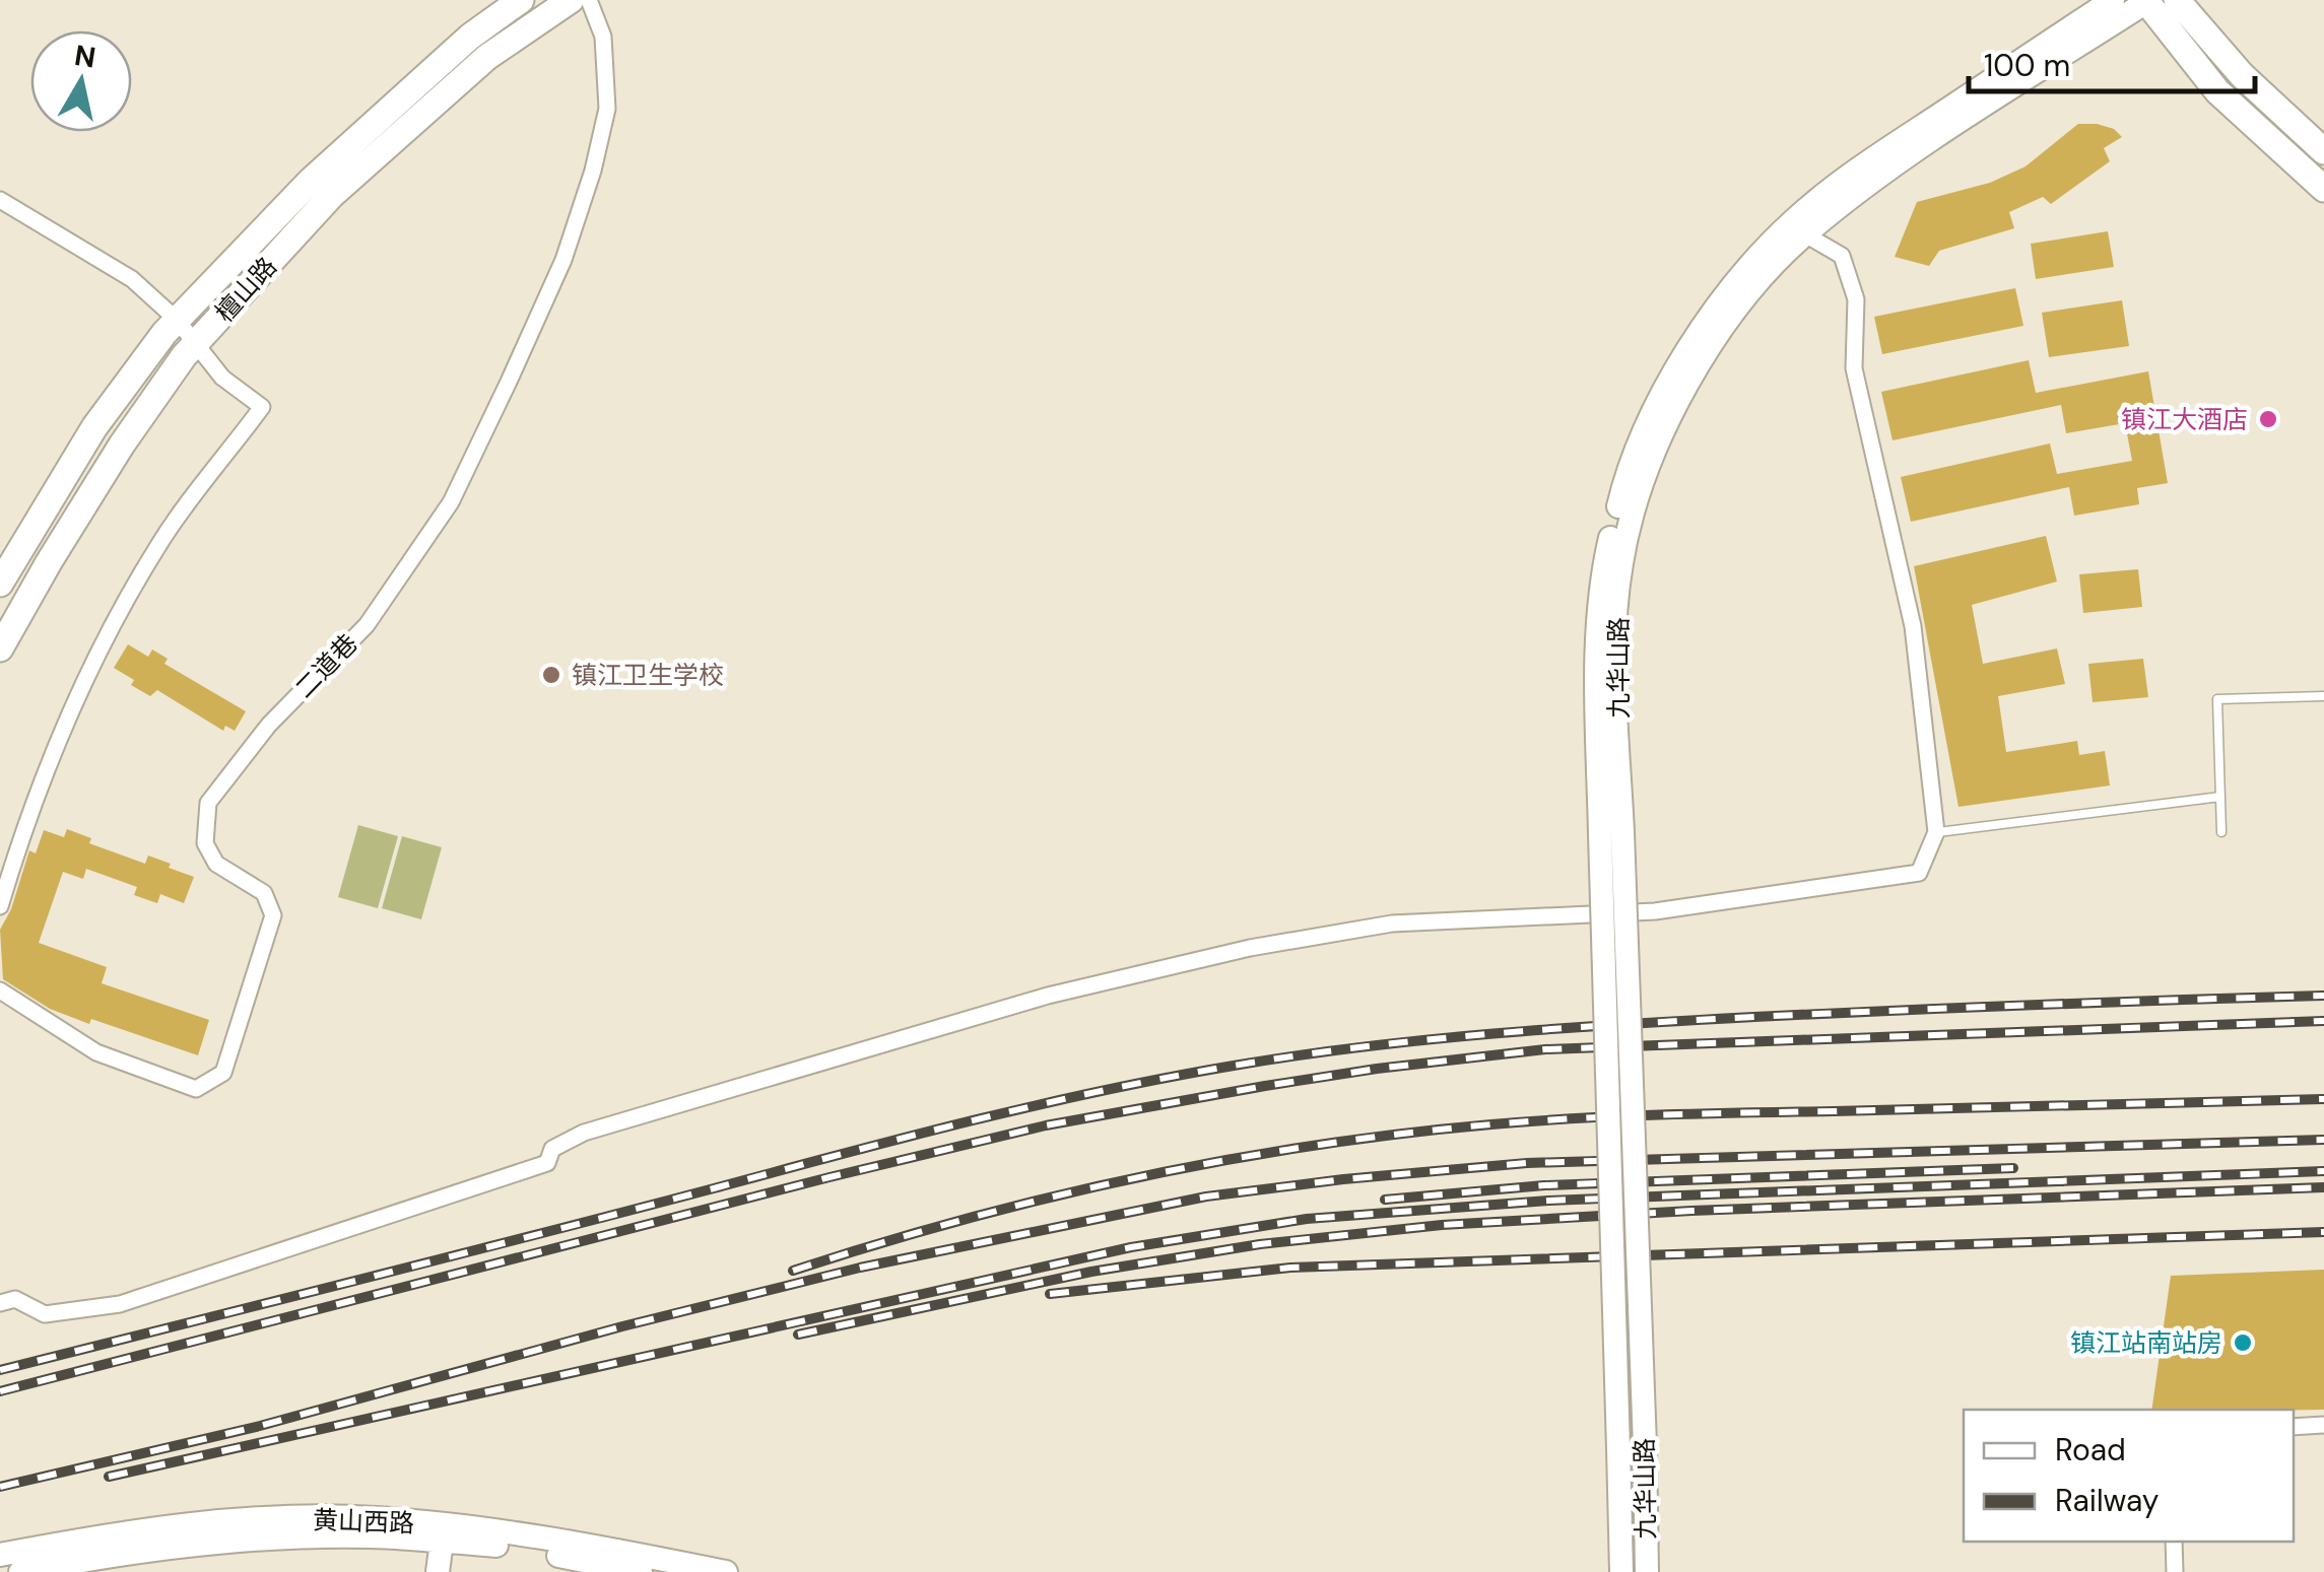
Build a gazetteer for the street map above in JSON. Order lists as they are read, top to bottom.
{
  "streets": {
    "main road": ["檀山路", "九华山路", "黄山西路"],
    "street": ["二道巷"]
  },
  "places": ["镇江大酒店", "镇江卫生学校", "镇江站南站房"],
  "legend": ["Road", "Railway"],
  "scale_bar": "100 m",
  "north": "top"
}
